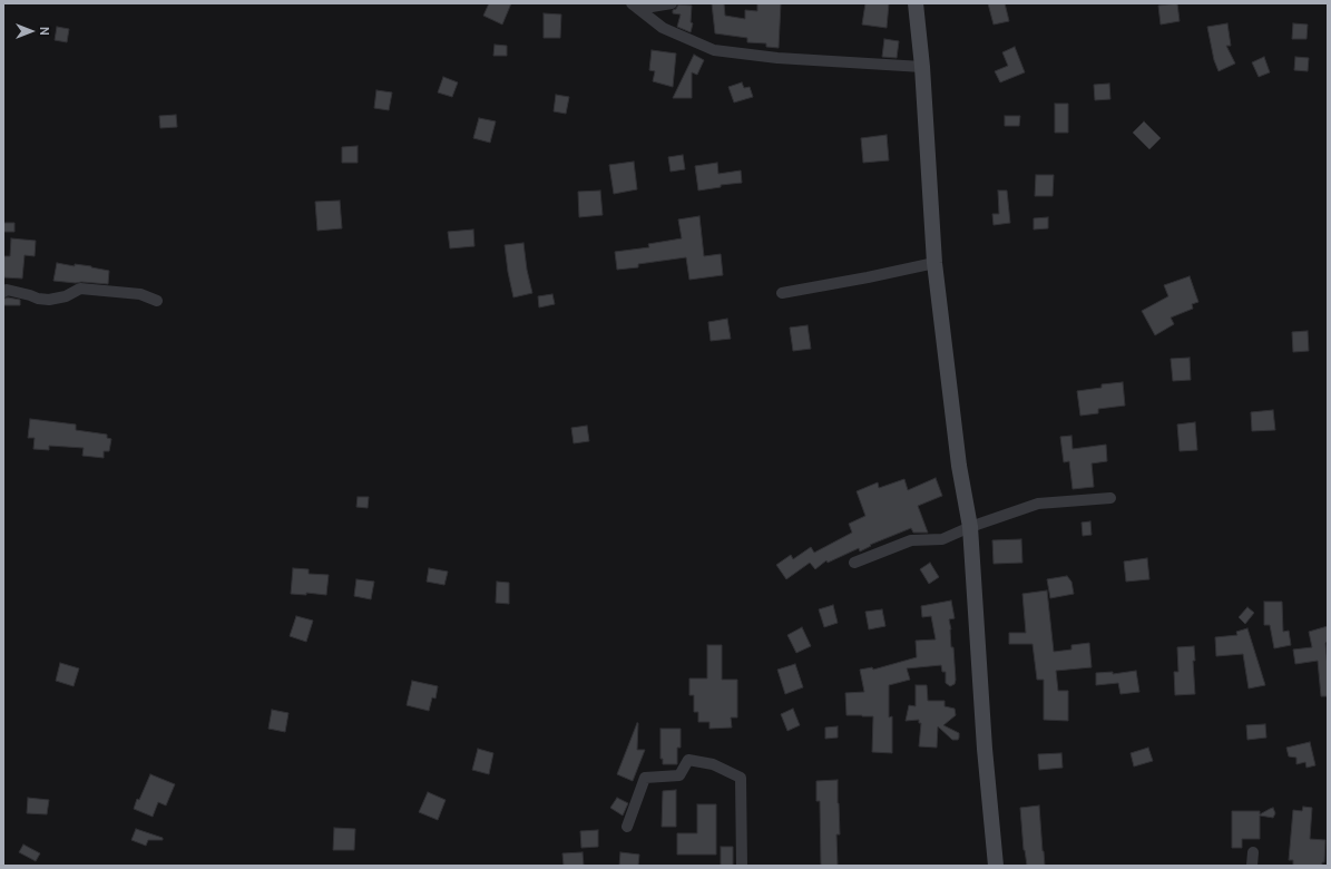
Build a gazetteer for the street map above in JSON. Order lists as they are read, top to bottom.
{
  "north": "right"
}
